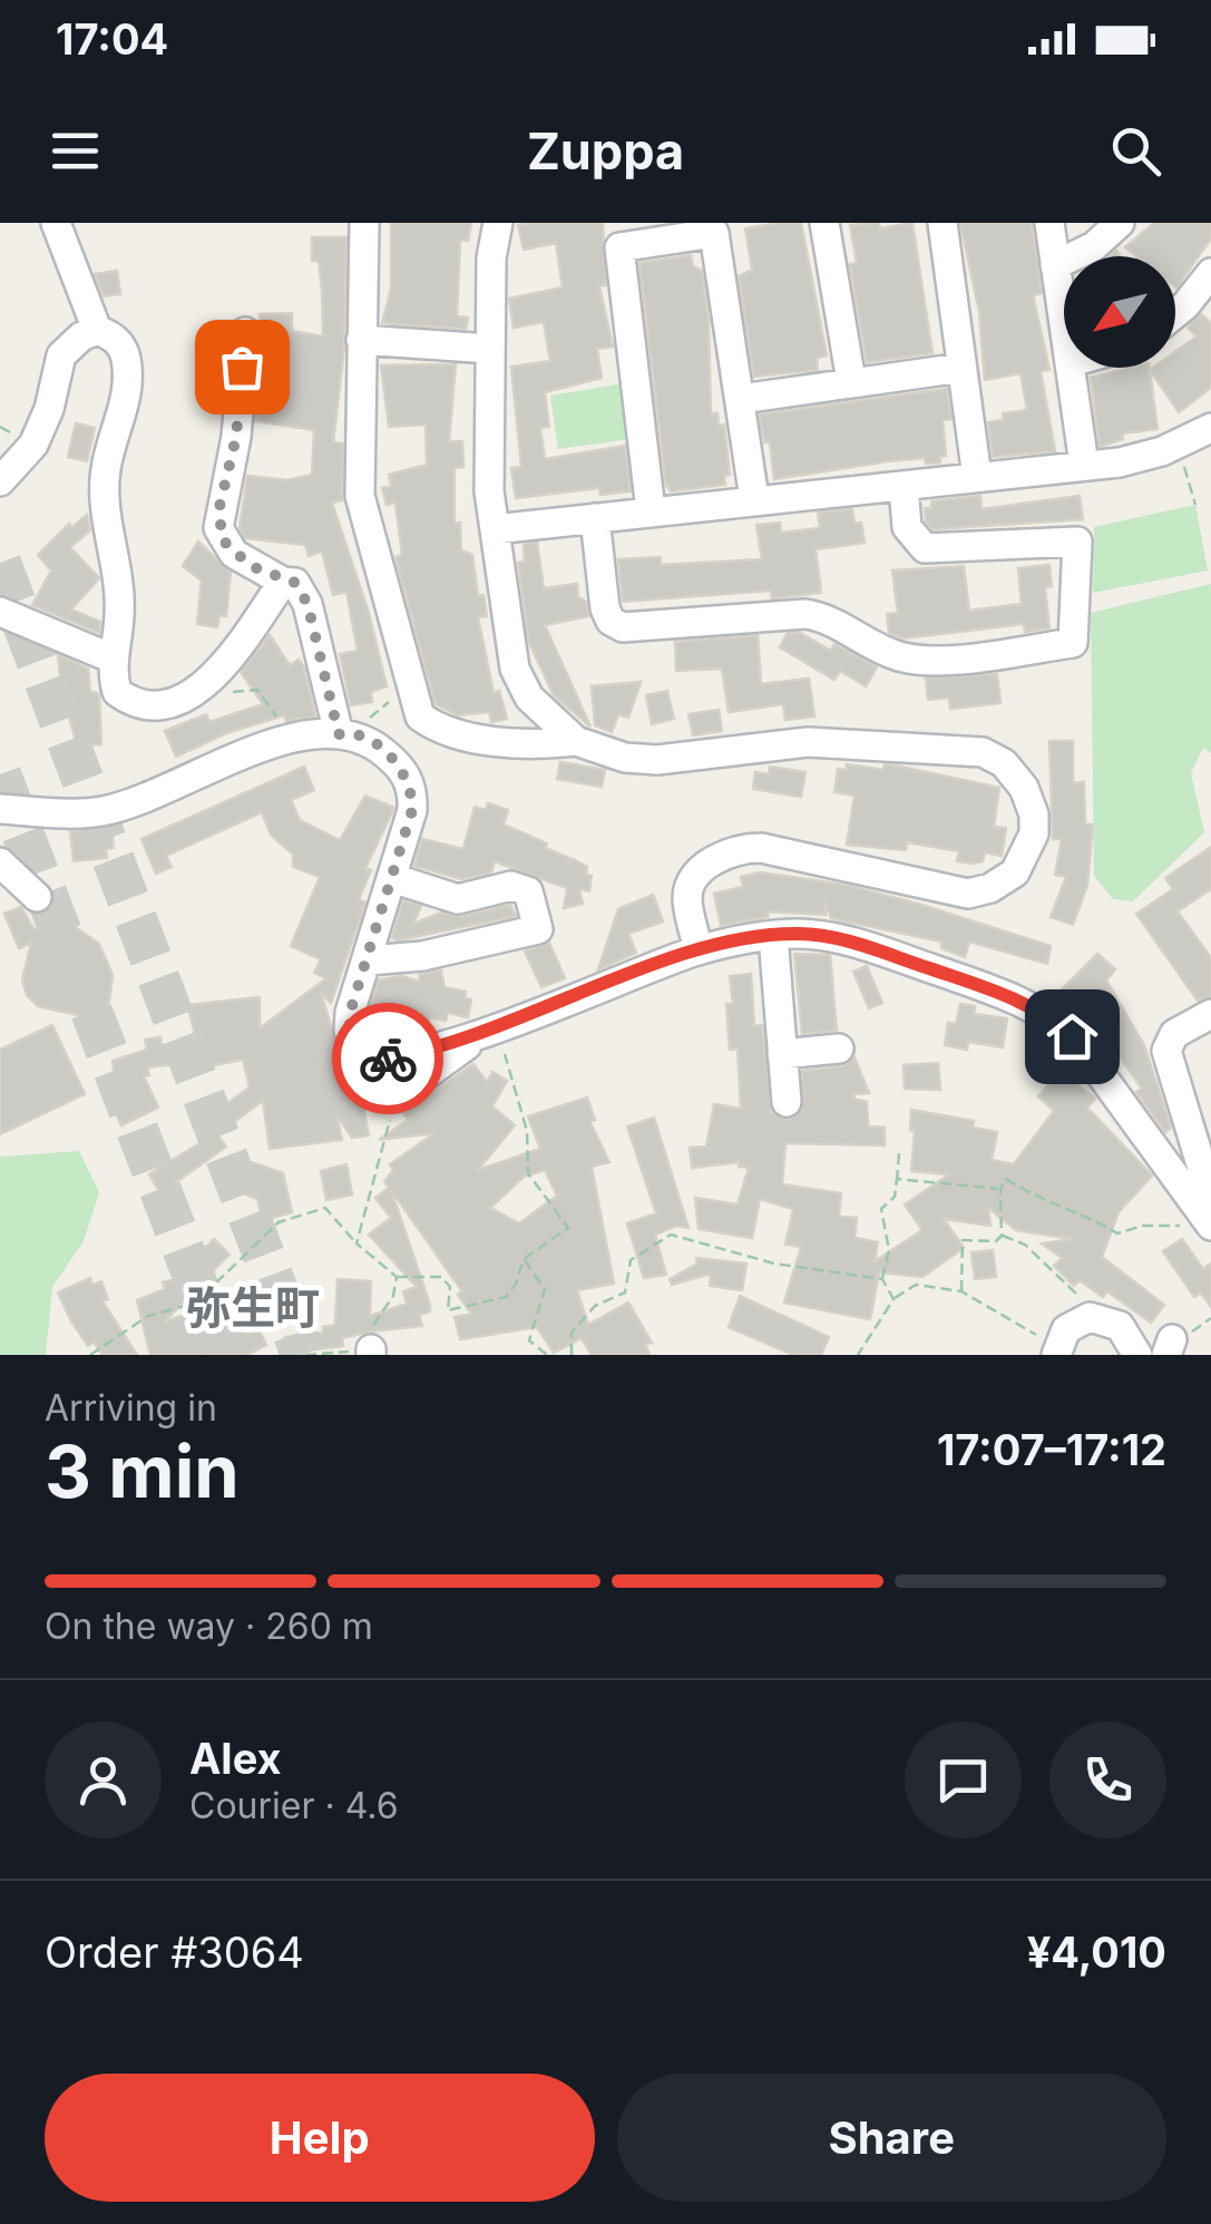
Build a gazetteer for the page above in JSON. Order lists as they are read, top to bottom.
{
  "districts": ["弥生町"],
  "north": "bottom left",
  "page": {
    "status": "17:04",
    "header": "Zuppa",
    "heading": ["3 min", "Arriving in", "17:07–17:12"],
    "panel": [
      "Alex",
      "Courier · 4.6",
      "Order #3064",
      "¥4,010"
    ],
    "bar": "On the way · 260 m",
    "buttons": ["Help", "Share"]
  }
}
